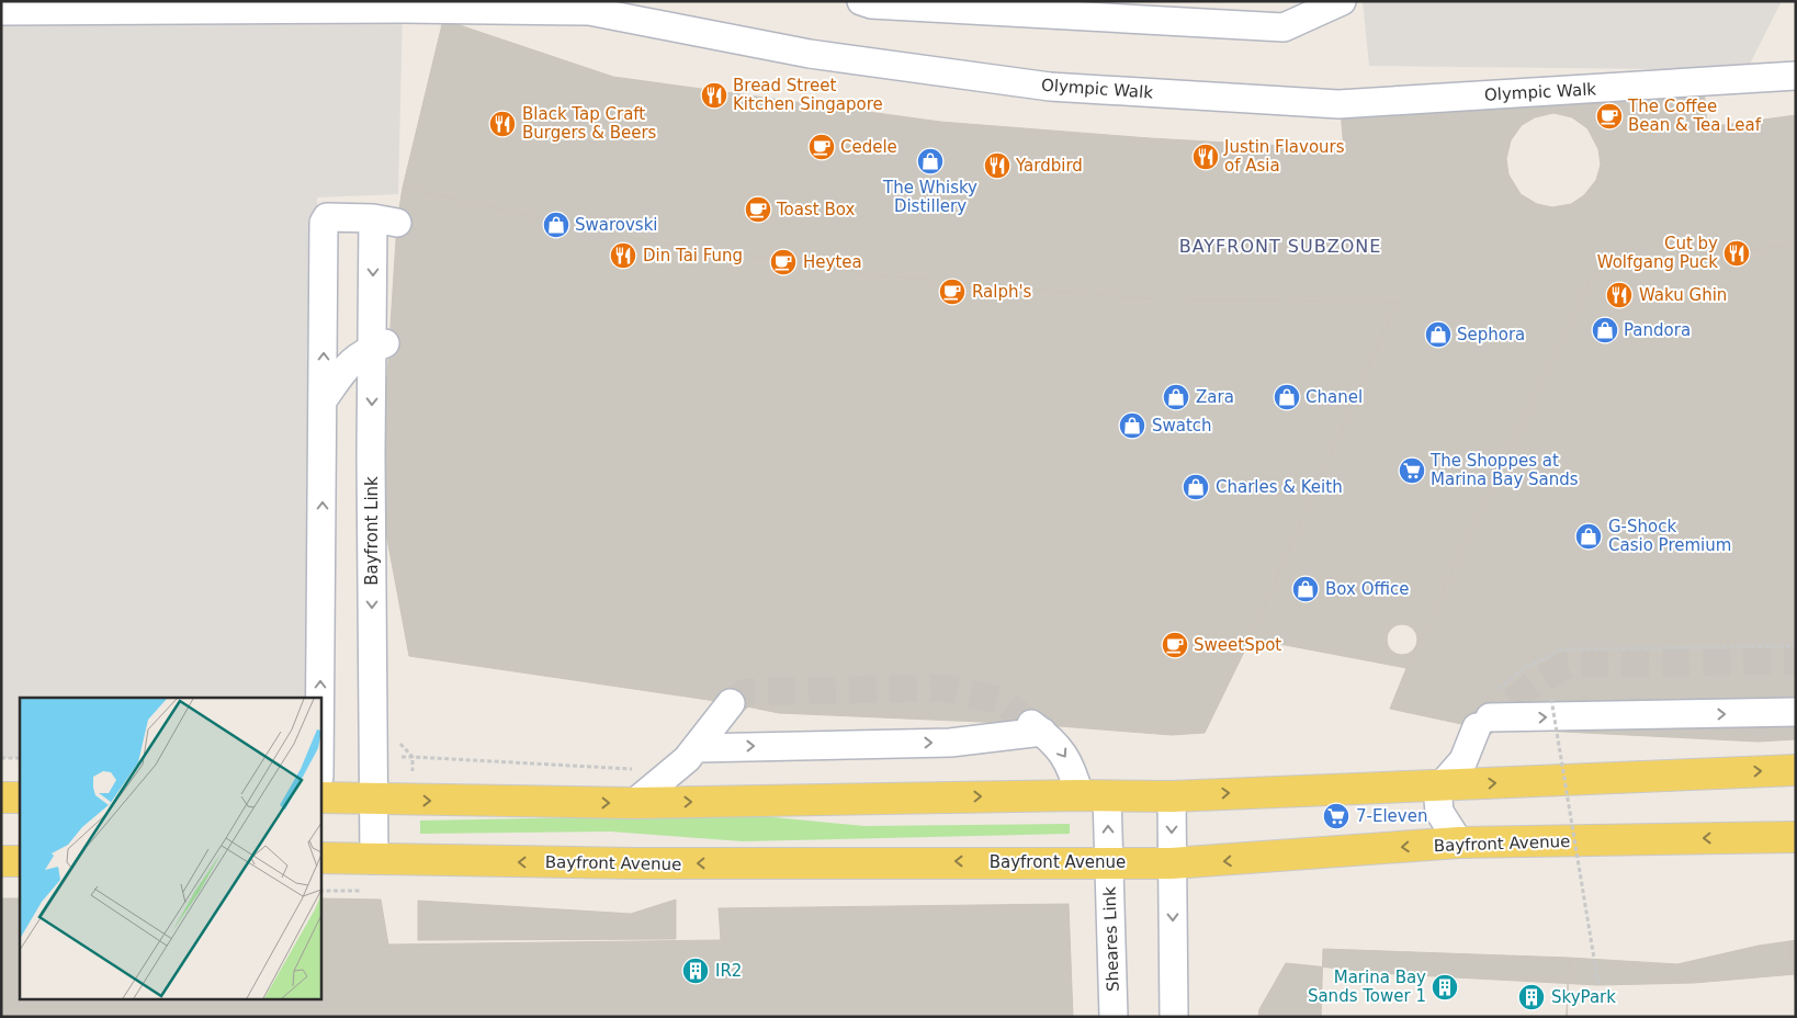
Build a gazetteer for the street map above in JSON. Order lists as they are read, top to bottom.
{
  "streets": {
    "main road": ["Bayfront Avenue"],
    "street": ["Olympic Walk", "Bayfront Link", "Sheares Link"]
  },
  "crossings": [
    ["Bayfront Link", "Bayfront Avenue"],
    ["Bayfront Avenue", "Sheares Link"]
  ],
  "districts": ["BAYFRONT SUBZONE"],
  "places": {
    "restaurant": [
      "Bread Street Kitchen Singapore",
      "Black Tap Craft Burgers & Beers",
      "Justin Flavours of Asia",
      "Yardbird",
      "Cut by Wolfgang Puck",
      "Din Tai Fung",
      "Waku Ghin"
    ],
    "cafe": [
      "The Coffee Bean & Tea Leaf",
      "Cedele",
      "Toast Box",
      "Heytea",
      "Ralph's",
      "SweetSpot"
    ],
    "shop": [
      "The Whisky Distillery",
      "Swarovski",
      "Pandora",
      "Sephora",
      "Zara",
      "Chanel",
      "Swatch",
      "Charles & Keith",
      "G-Shock Casio Premium",
      "Box Office"
    ],
    "supermarket": ["The Shoppes at Marina Bay Sands", "7-Eleven"],
    "building": ["IR2", "Marina Bay Sands Tower 1", "SkyPark"]
  }
}
